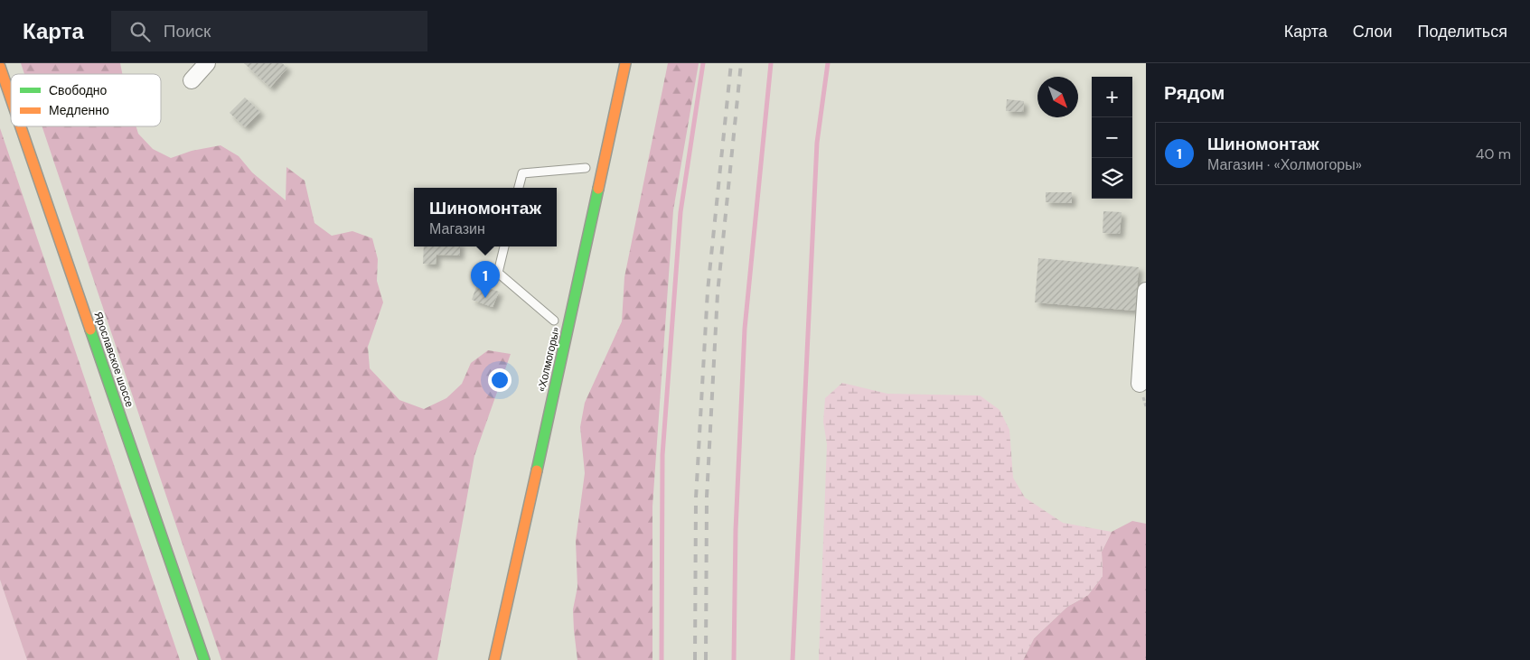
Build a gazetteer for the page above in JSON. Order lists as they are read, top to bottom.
{
  "streets": {
    "main road": ["Ярославское шоссе", "«Холмогоры»"]
  },
  "legend": ["Свободно", "Медленно"],
  "north": "bottom right",
  "page": {
    "header": "Карта",
    "search": "Поиск",
    "nav": ["Карта", "Слои", "Поделиться"],
    "heading": "Рядом",
    "map_buttons": ["+", "−"],
    "list": [
      {
        "mark": "1",
        "name": "Шиномонтаж",
        "note": "Магазин · «Холмогоры»",
        "value": "40 m"
      }
    ],
    "popup": ["Шиномонтаж", "Магазин"],
    "pins": "1"
  }
}
